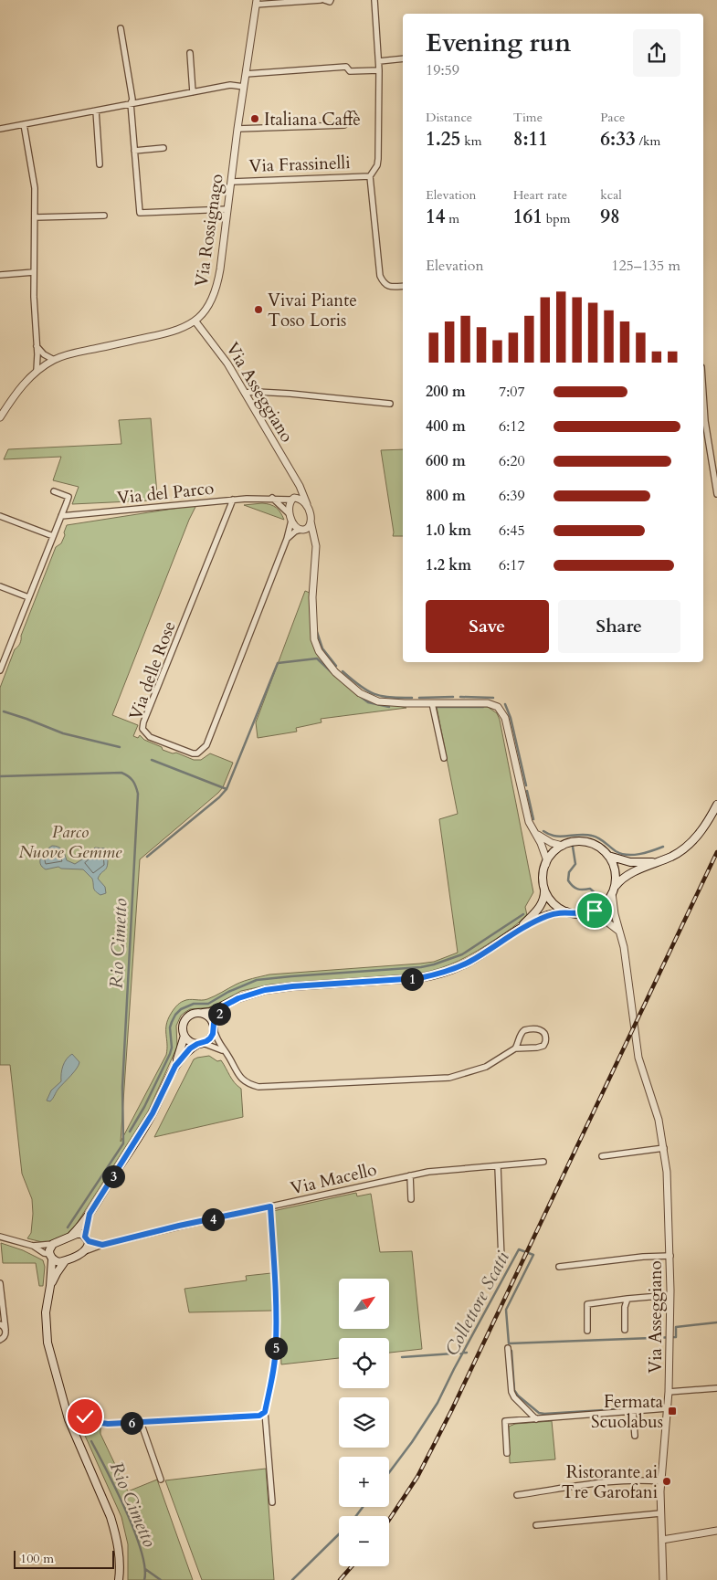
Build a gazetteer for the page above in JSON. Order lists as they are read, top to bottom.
{
  "streets": {
    "main road": ["Via Asseggiano"],
    "street": [
      "Via Frassinelli",
      "Via Rossignago",
      "Via del Parco",
      "Via delle Rose",
      "Via Macello"
    ]
  },
  "crossings": [
    ["Via Frassinelli", "Via Rossignago"],
    ["Via Rossignago", "Via Asseggiano"],
    ["Via Asseggiano", "Via delle Rose"],
    ["Via del Parco", "Via delle Rose"]
  ],
  "water": ["Rio Cimetto", "Collettore Scatti"],
  "parks": ["Parco Nuove Gemme"],
  "places": {
    "other": ["Italiana Caffè", "Vivai Piante Toso Loris", "Ristorante ai Tre Garofani"],
    "transit": ["Fermata Scuolabus"]
  },
  "scale_bar": "100 m",
  "north": "top right",
  "page": {
    "heading": ["Evening run", "19:59"],
    "stats": [
      ["Distance", "1.25 km"],
      ["Time", "8:11"],
      ["Pace", "6:33 /km"],
      ["Elevation", "14 m"],
      ["Heart rate", "161 bpm"],
      ["kcal", "98"]
    ],
    "chart": ["Elevation", "125–135 m"],
    "list": [
      {
        "name": "200 m",
        "note": "7:07"
      },
      {
        "name": "400 m",
        "note": "6:12"
      },
      {
        "name": "600 m",
        "note": "6:20"
      },
      {
        "name": "800 m",
        "note": "6:39"
      },
      {
        "name": "1.0 km",
        "note": "6:45"
      },
      {
        "name": "1.2 km",
        "note": "6:17"
      }
    ],
    "buttons": ["Save", "Share"],
    "pins": [
      "1",
      "2",
      "3",
      "4",
      "5",
      "6"
    ],
    "map_buttons": ["+", "−"],
    "scale": "100 m"
  }
}
